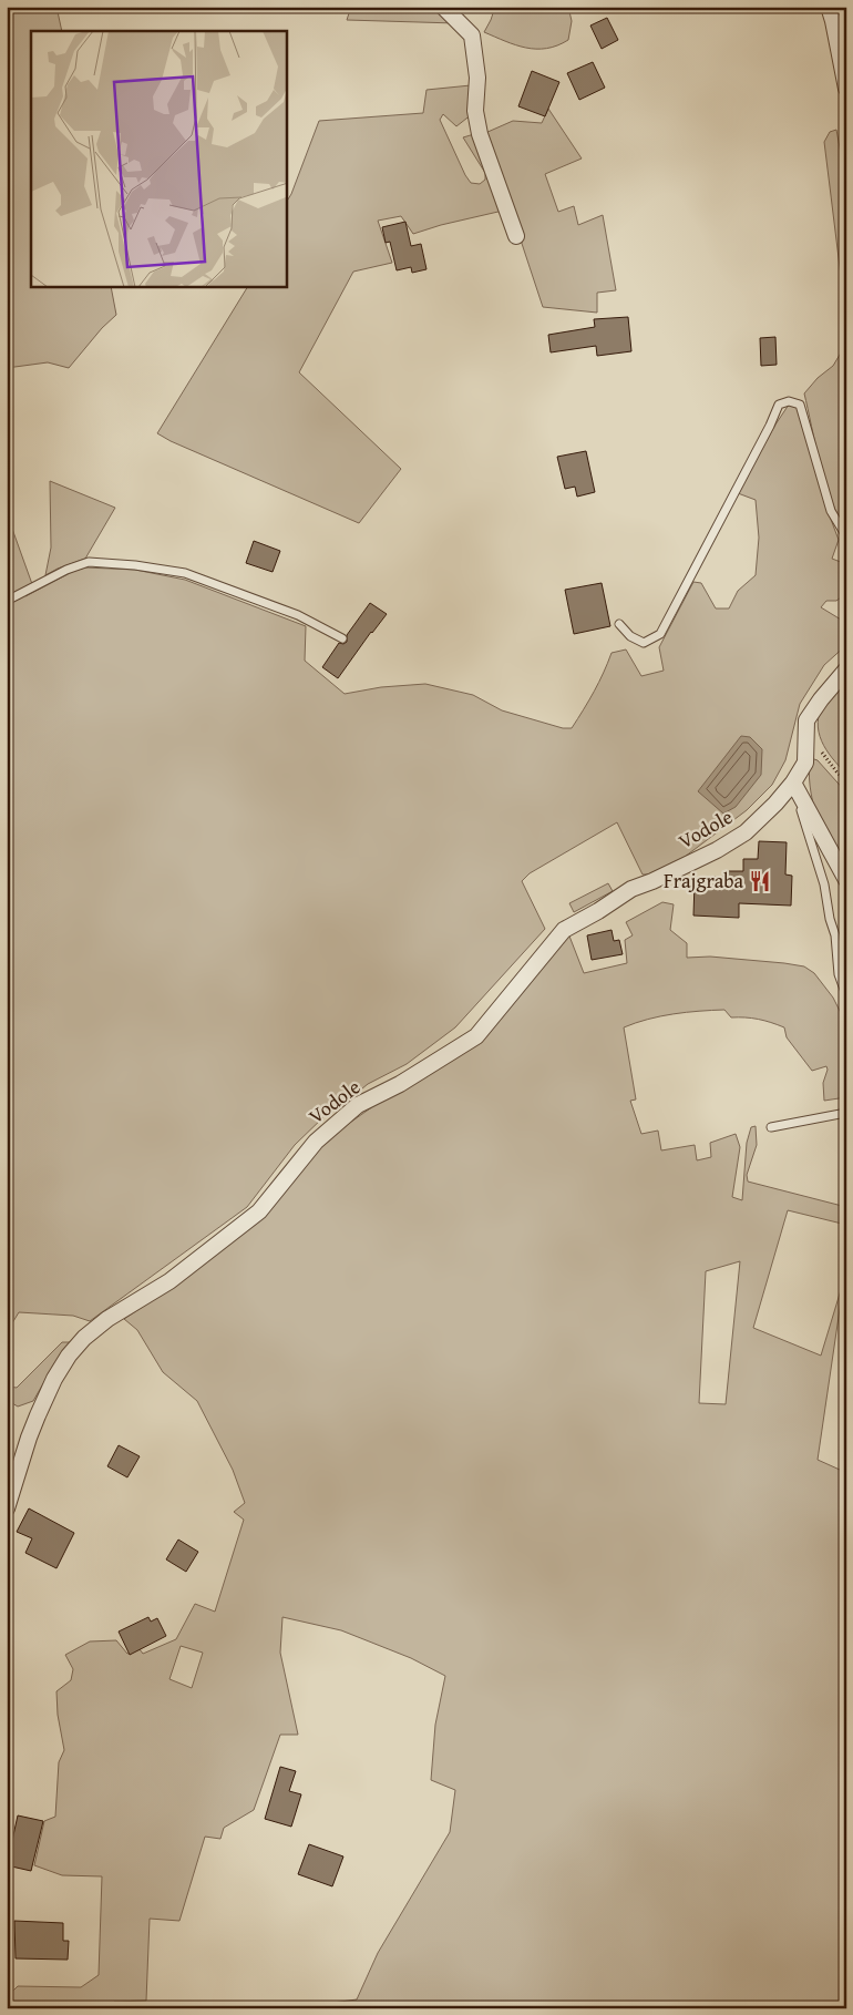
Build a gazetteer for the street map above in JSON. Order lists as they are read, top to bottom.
{
  "streets": {
    "street": ["Vodole"]
  },
  "places": {
    "restaurant": ["Frajgraba"]
  }
}
